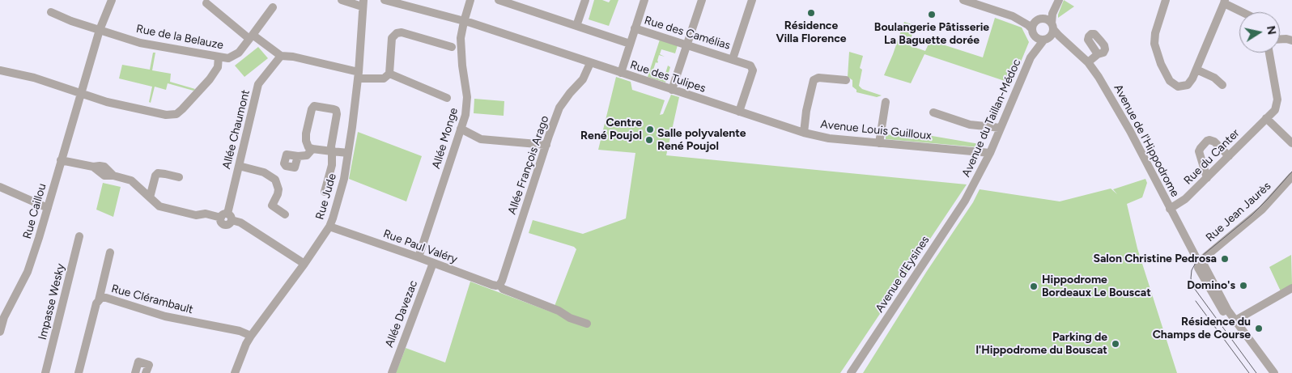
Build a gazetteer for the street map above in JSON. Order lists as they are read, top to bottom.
{
  "streets": {
    "street": [
      "Rue des Camélias",
      "Rue de la Belauze",
      "Rue des Tulipes",
      "Avenue du Taillan-Médoc",
      "Allée Chaumont",
      "Avenue Louis Guilloux",
      "Allée Monge",
      "Avenue de l'Hippodrome",
      "Rue du Canter",
      "Allée François Arago",
      "Rue Jude",
      "Rue Caillou",
      "Rue Jean Jaurès",
      "Rue Paul Valéry",
      "Avenue d'Eysines",
      "Rue Clérambault",
      "Impasse Wesky",
      "Allée Davezac"
    ]
  },
  "crossings": [
    ["Rue des Camélias", "Rue des Tulipes"],
    ["Rue des Camélias", "Avenue Louis Guilloux"],
    ["Rue de la Belauze", "Rue Caillou"],
    ["Rue des Tulipes", "Avenue Louis Guilloux"],
    ["Rue des Tulipes", "Allée Monge"],
    ["Rue des Tulipes", "Allée François Arago"],
    ["Avenue du Taillan-Médoc", "Avenue Louis Guilloux"],
    ["Avenue du Taillan-Médoc", "Avenue de l'Hippodrome"],
    ["Avenue du Taillan-Médoc", "Avenue d'Eysines"],
    ["Allée Monge", "Rue Paul Valéry"],
    ["Avenue de l'Hippodrome", "Rue du Canter"],
    ["Avenue de l'Hippodrome", "Rue Jean Jaurès"],
    ["Allée François Arago", "Rue Paul Valéry"],
    ["Rue Jude", "Rue Paul Valéry"],
    ["Rue Jude", "Rue Clérambault"],
    ["Rue Paul Valéry", "Allée Davezac"]
  ],
  "places": [
    "Résidence Villa Florence",
    "Boulangerie Pâtisserie La Baguette dorée",
    "Centre René Poujol",
    "Salle polyvalente René Poujol",
    "Salon Christine Pedrosa",
    "Domino's",
    "Hippodrome Bordeaux Le Bouscat",
    "Résidence du Champs de Course",
    "Parking de l'Hippodrome du Bouscat"
  ],
  "north": "right"
}
